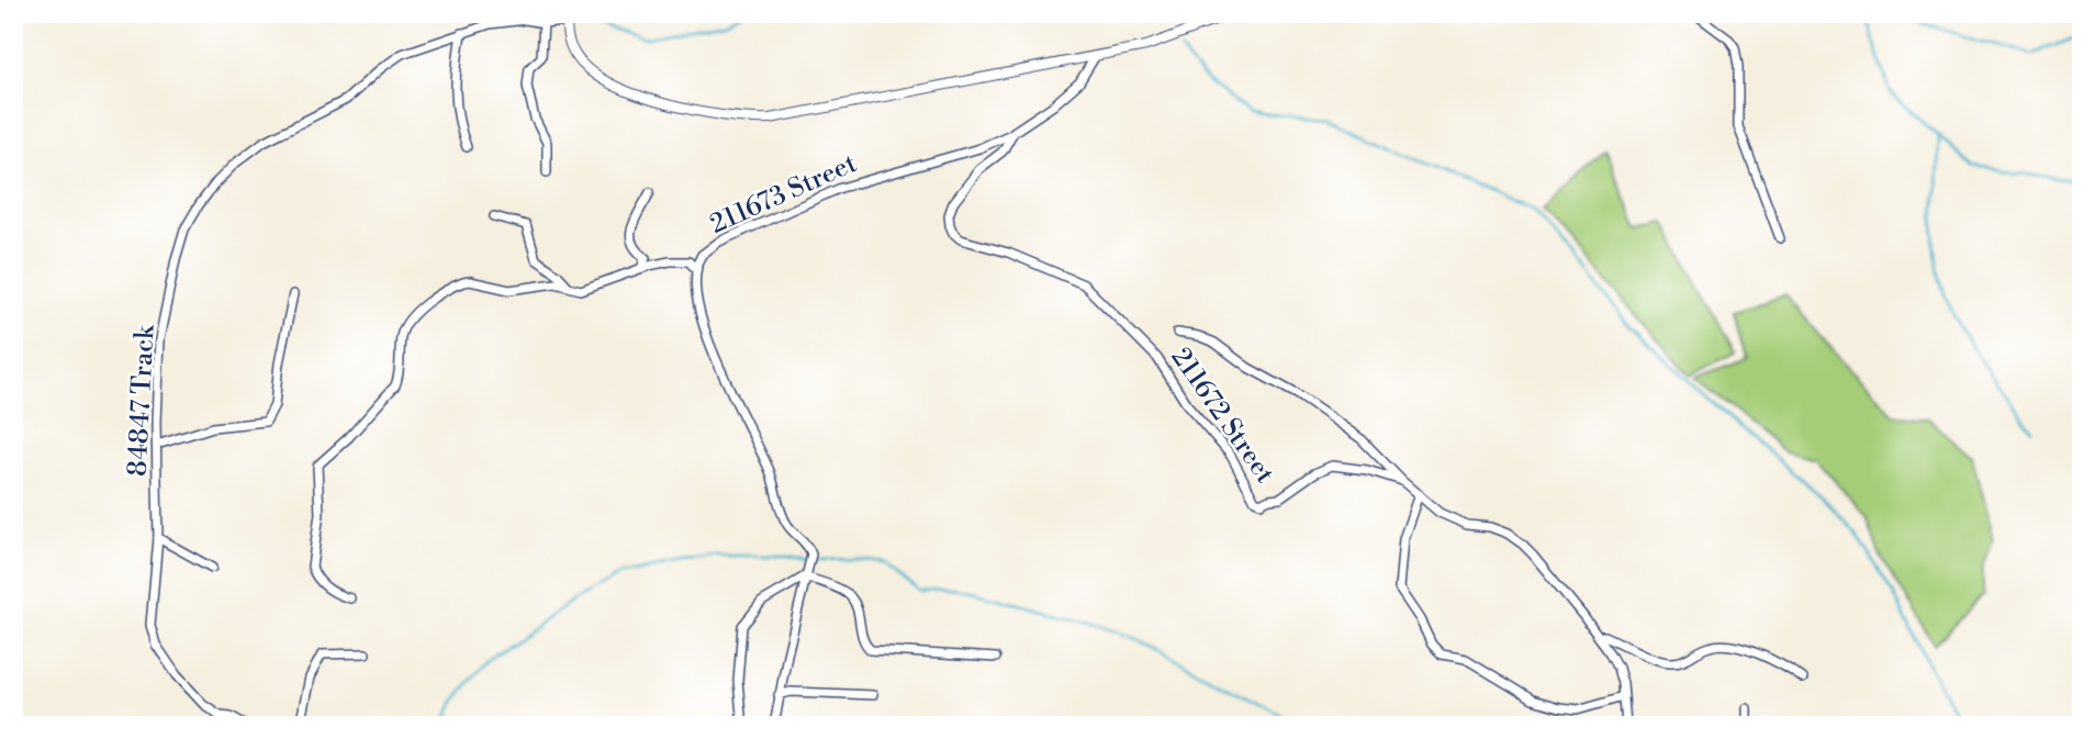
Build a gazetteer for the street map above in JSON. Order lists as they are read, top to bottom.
{
  "streets": {
    "street": ["211673 Street", "84847 Track", "211672 Street"]
  },
  "crossings": [
    ["211673 Street", "211672 Street"]
  ]
}
